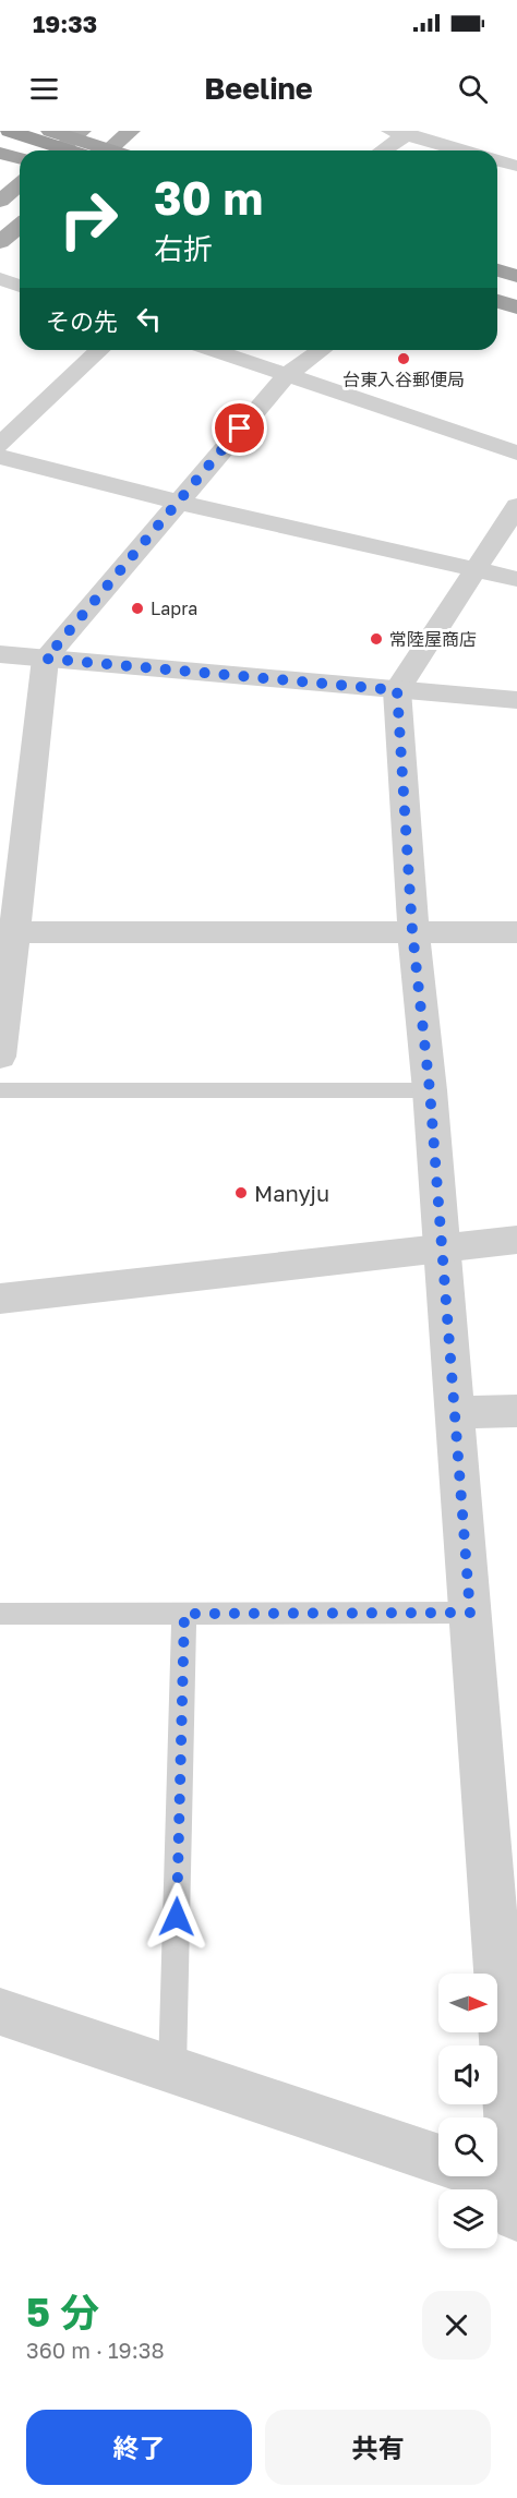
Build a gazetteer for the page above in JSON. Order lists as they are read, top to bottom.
{
  "places": [
    "台東入谷郵便局",
    "Lapra",
    "常陸屋商店",
    "Manyju"
  ],
  "north": "right",
  "page": {
    "status": "19:33",
    "header": "Beeline",
    "turn": ["30 m", "右折"],
    "then": "その先",
    "heading": ["5 分", "360 m · 19:38"],
    "buttons": ["終了", "共有"]
  }
}
